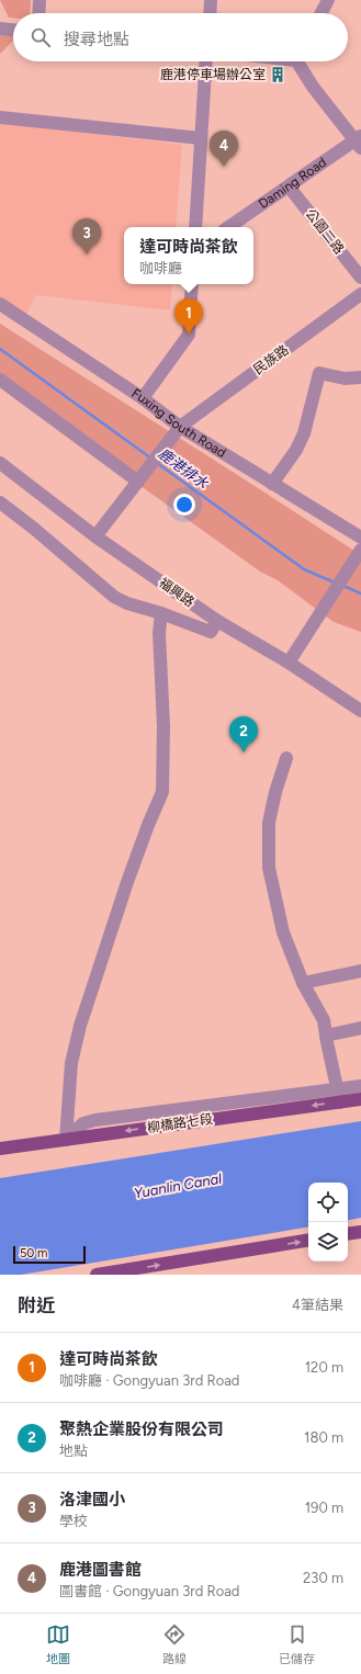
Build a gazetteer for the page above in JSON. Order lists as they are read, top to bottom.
{
  "streets": {
    "main road": ["柳橋路七段"],
    "street": [
      "Daming Road",
      "公園二路",
      "民族路",
      "Fuxing South Road",
      "福興路"
    ]
  },
  "crossings": [
    ["Daming Road", "公園二路"],
    ["民族路", "Fuxing South Road"],
    ["民族路", "福興路"]
  ],
  "water": ["鹿港排水", "Yuanlin Canal"],
  "places": {
    "building": ["鹿港停車場辦公室"]
  },
  "scale_bar": "50 m",
  "page": {
    "search": "搜尋地點",
    "pins": [
      "4",
      "3",
      "1",
      "2"
    ],
    "popup": ["達可時尚茶飲", "咖啡廳"],
    "scale": "50 m",
    "heading": ["附近", "4筆結果"],
    "list": [
      {
        "mark": "1",
        "name": "達可時尚茶飲",
        "note": "咖啡廳 · Gongyuan 3rd Road",
        "value": "120 m"
      },
      {
        "mark": "2",
        "name": "聚熱企業股份有限公司",
        "note": "地點",
        "value": "180 m"
      },
      {
        "mark": "3",
        "name": "洛津國小",
        "note": "學校",
        "value": "190 m"
      },
      {
        "mark": "4",
        "name": "鹿港圖書館",
        "note": "圖書館 · Gongyuan 3rd Road",
        "value": "230 m"
      }
    ],
    "nav": ["地圖", "路線", "已儲存"]
  }
}
